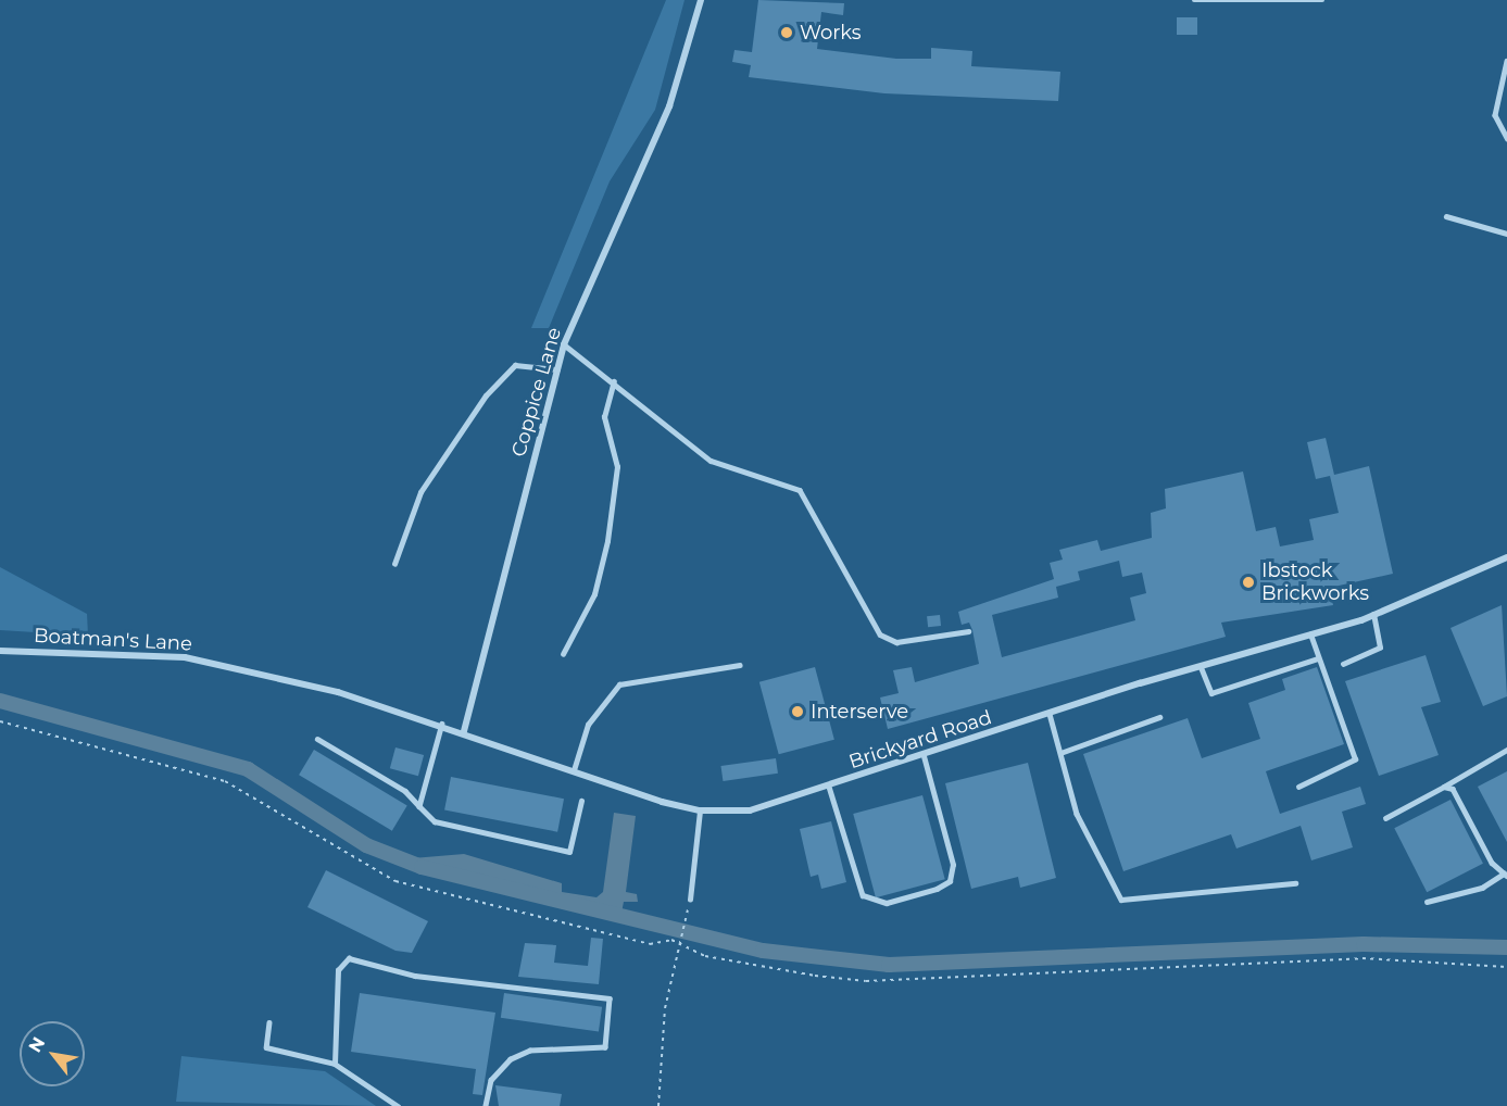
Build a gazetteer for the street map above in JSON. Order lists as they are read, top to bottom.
{
  "streets": {
    "street": ["Coppice Lane", "Boatman's Lane", "Brickyard Road"]
  },
  "crossings": [
    ["Coppice Lane", "Brickyard Road"],
    ["Boatman's Lane", "Brickyard Road"]
  ],
  "places": ["Works", "Ibstock Brickworks", "Interserve"],
  "north": "top left"
}
